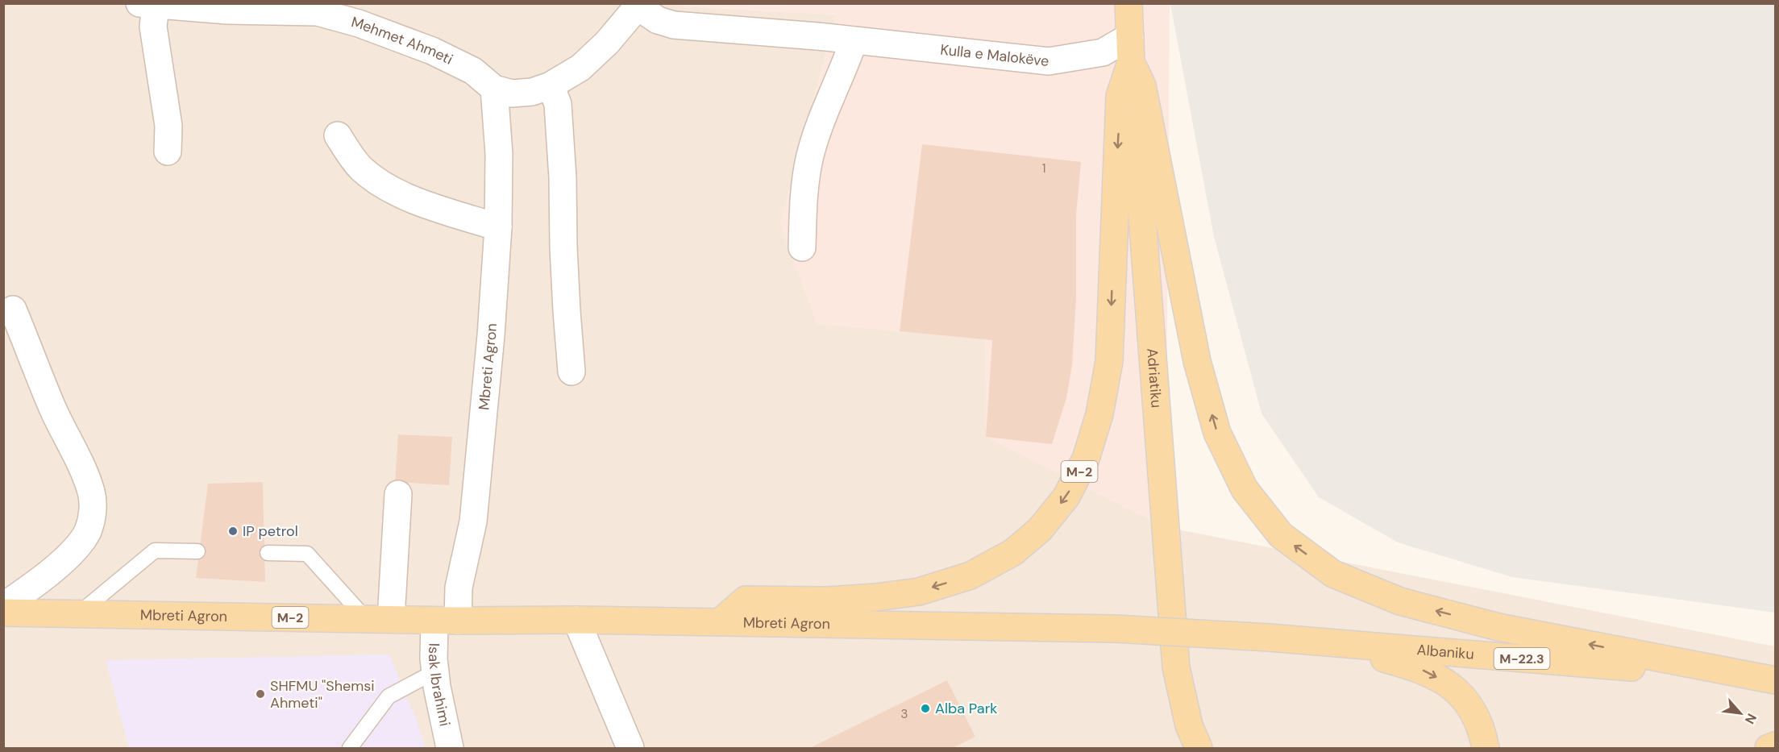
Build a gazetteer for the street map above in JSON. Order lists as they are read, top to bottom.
{
  "streets": {
    "main road": [
      "Mbreti Agron",
      "Adriatiku",
      "M-2",
      "Albaniku",
      "M-22.3"
    ],
    "street": ["Mehmet Ahmeti", "Kulla e Malokëve", "Isak Ibrahimi"]
  },
  "crossings": [
    ["Mehmet Ahmeti", "Kulla e Malokëve"],
    ["Mehmet Ahmeti", "Mbreti Agron"],
    ["Kulla e Malokëve", "Adriatiku"],
    ["Kulla e Malokëve", "M-2"],
    ["Mbreti Agron", "M-2"],
    ["Mbreti Agron", "Albaniku"],
    ["Mbreti Agron", "Isak Ibrahimi"],
    ["Adriatiku", "M-2"],
    ["M-2", "Albaniku"]
  ],
  "places": ["IP petrol", "SHFMU \"Shemsi Ahmeti\"", "Alba Park"],
  "house_numbers": ["1", "3"],
  "north": "bottom right"
}
